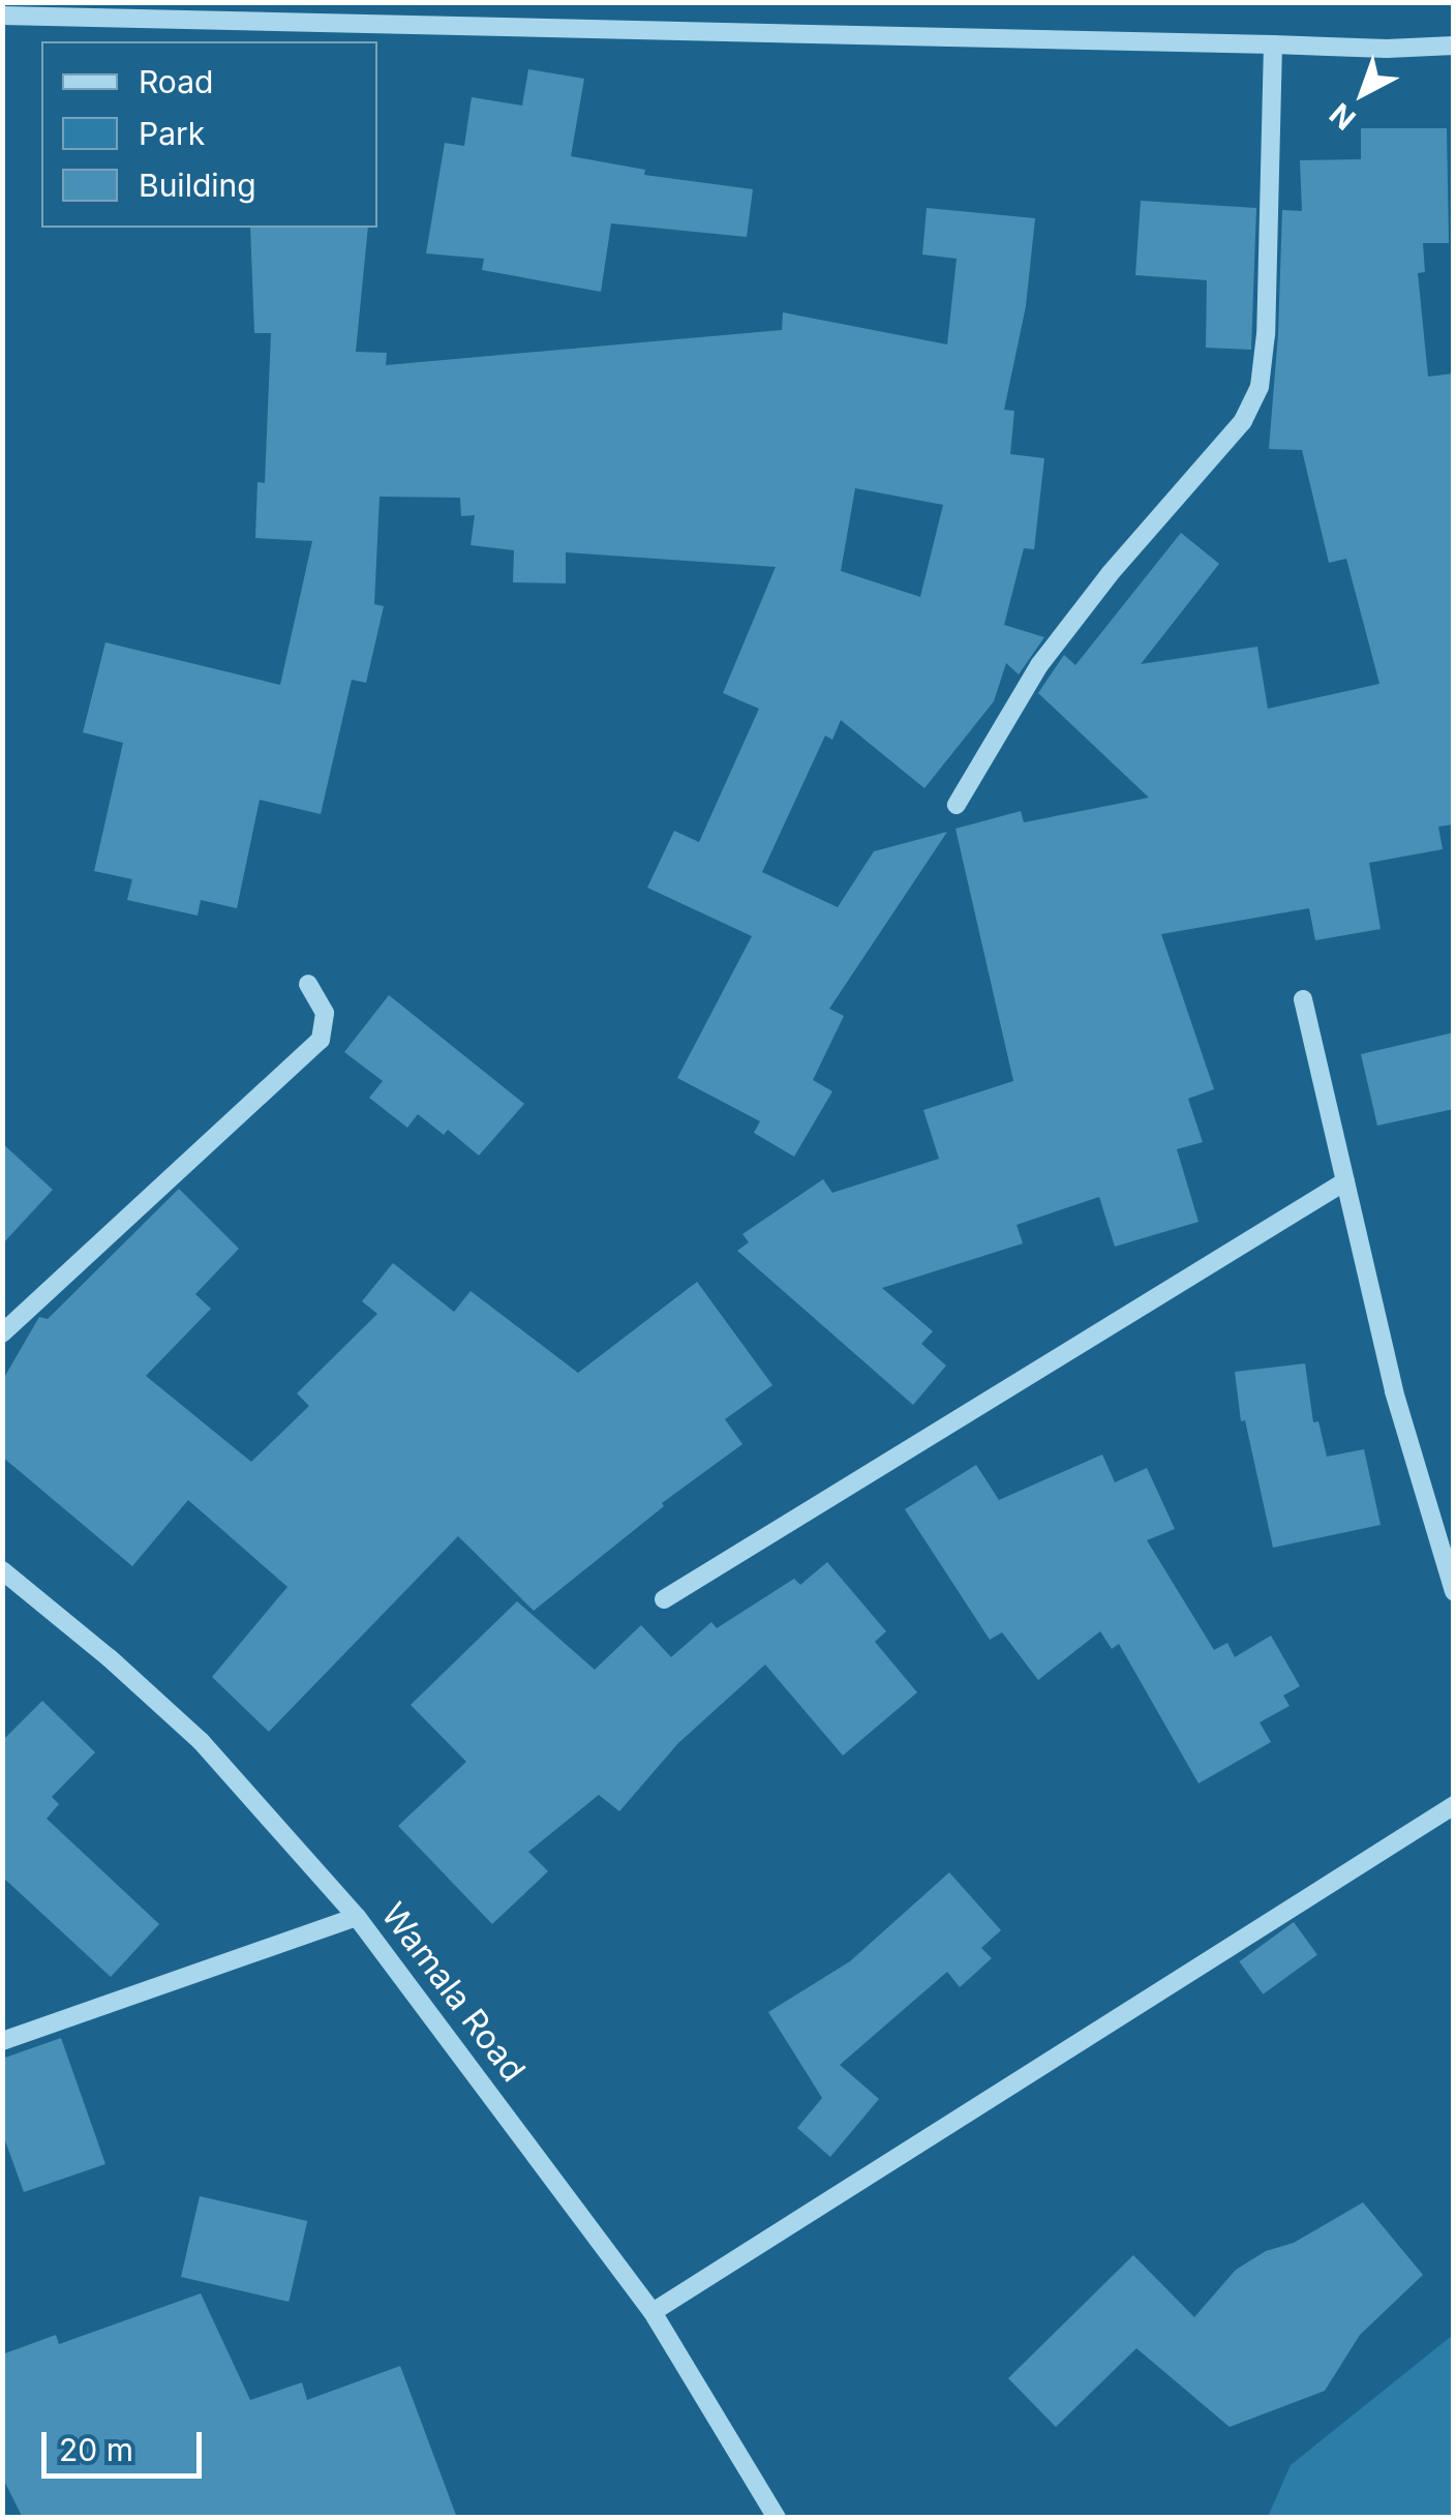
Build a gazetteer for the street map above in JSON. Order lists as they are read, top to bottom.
{
  "streets": {
    "street": ["Wamala Road"]
  },
  "legend": ["Road", "Park", "Building"],
  "scale_bar": "20 m",
  "north": "bottom left"
}
